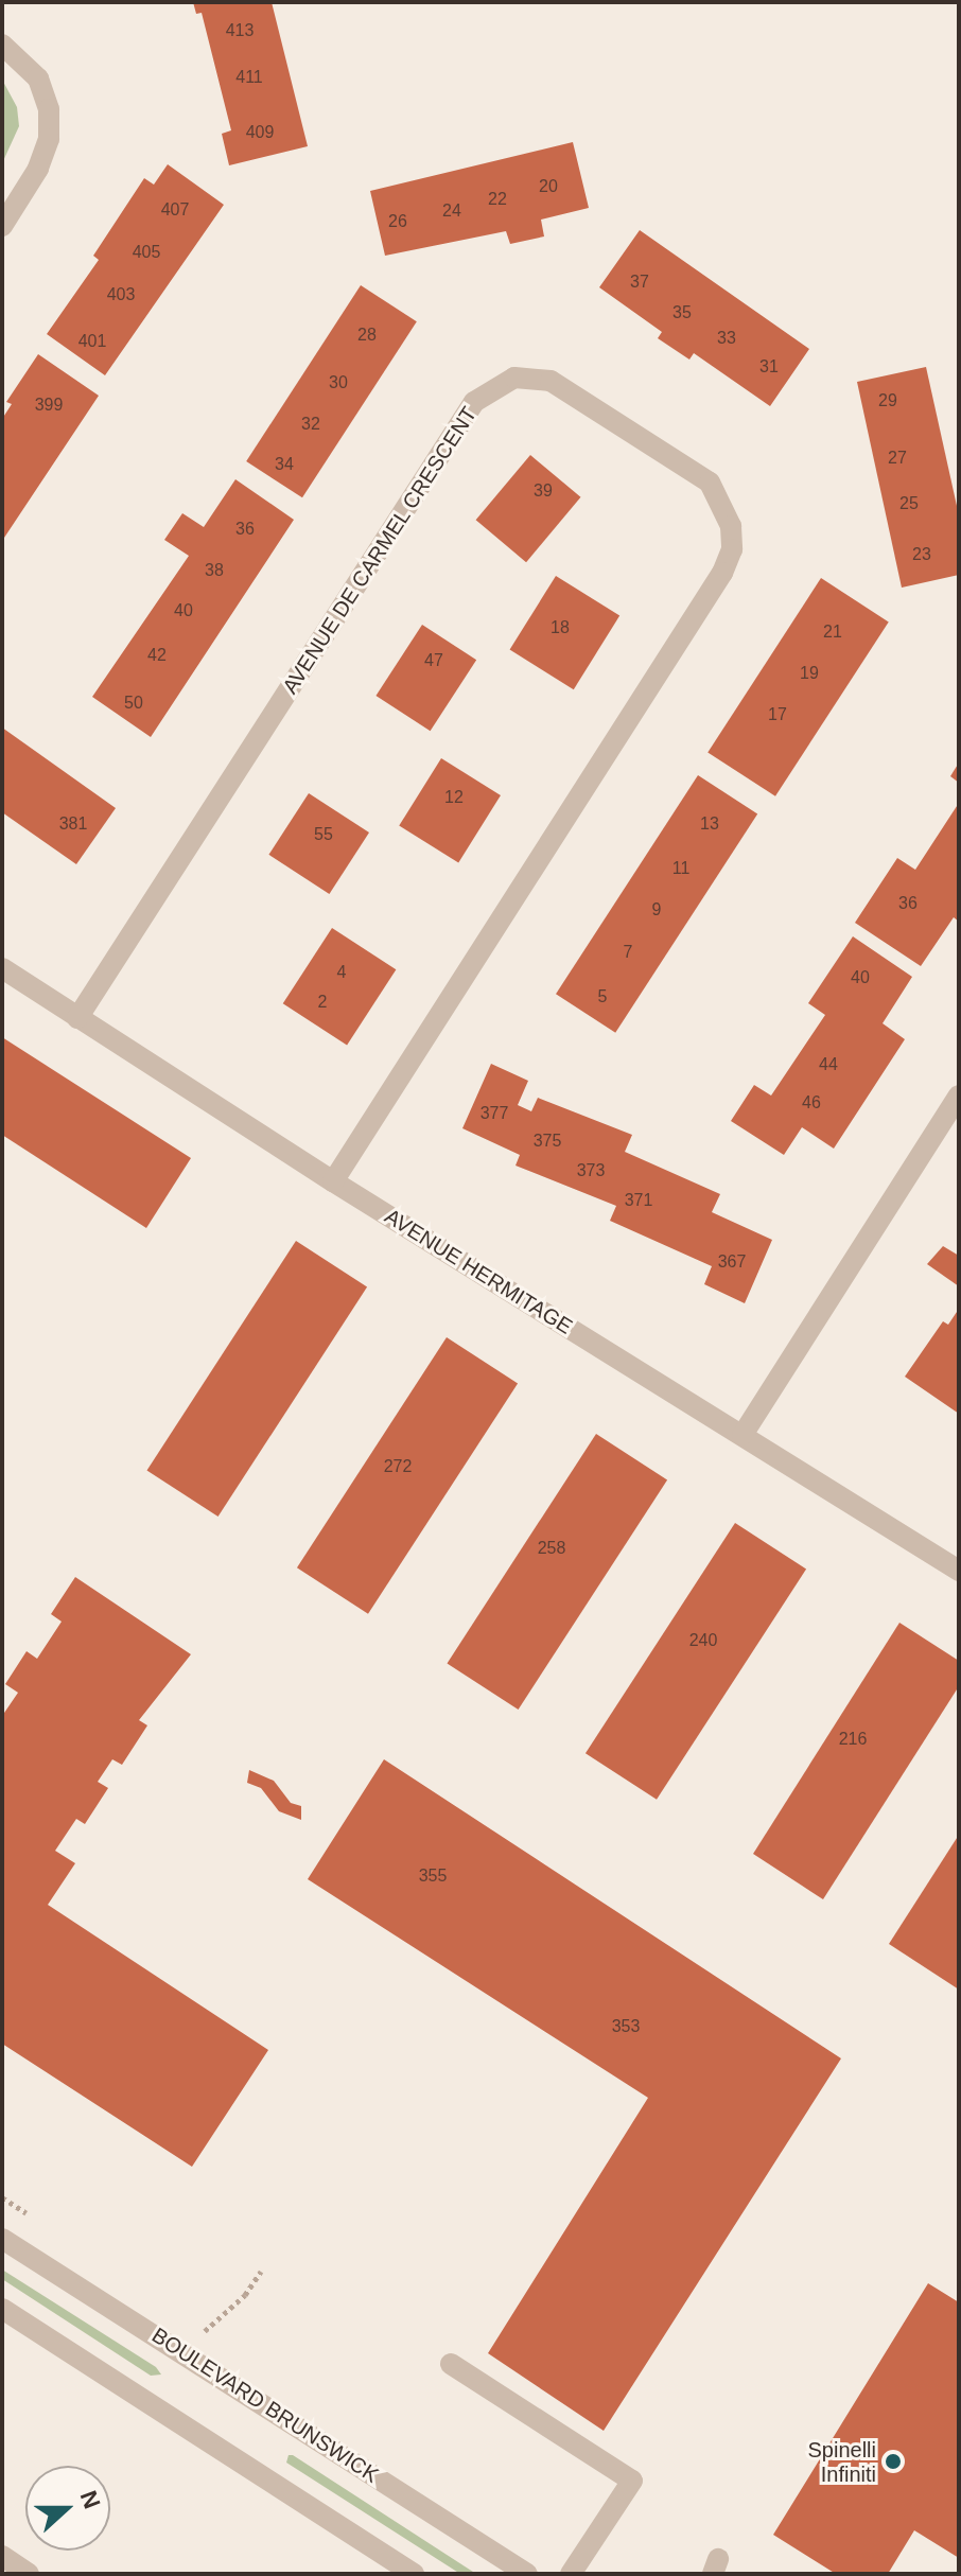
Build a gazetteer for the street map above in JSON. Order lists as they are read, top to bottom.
{
  "streets": {
    "street": ["AVENUE DE CARMEL CRESCENT", "AVENUE HERMITAGE", "BOULEVARD BRUNSWICK"]
  },
  "crossings": [
    ["AVENUE DE CARMEL CRESCENT", "AVENUE HERMITAGE"]
  ],
  "places": ["Spinelli Infiniti"],
  "house_numbers": [
    "413",
    "411",
    "409",
    "20",
    "22",
    "407",
    "24",
    "26",
    "405",
    "37",
    "403",
    "35",
    "28",
    "33",
    "401",
    "31",
    "30",
    "29",
    "399",
    "32",
    "27",
    "34",
    "39",
    "25",
    "36",
    "23",
    "38",
    "40",
    "18",
    "21",
    "42",
    "47",
    "19",
    "50",
    "17",
    "12",
    "381",
    "13",
    "55",
    "11",
    "36",
    "9",
    "7",
    "4",
    "40",
    "5",
    "2",
    "44",
    "46",
    "377",
    "375",
    "373",
    "371",
    "367",
    "272",
    "258",
    "240",
    "216",
    "355",
    "353"
  ],
  "north": "right"
}
